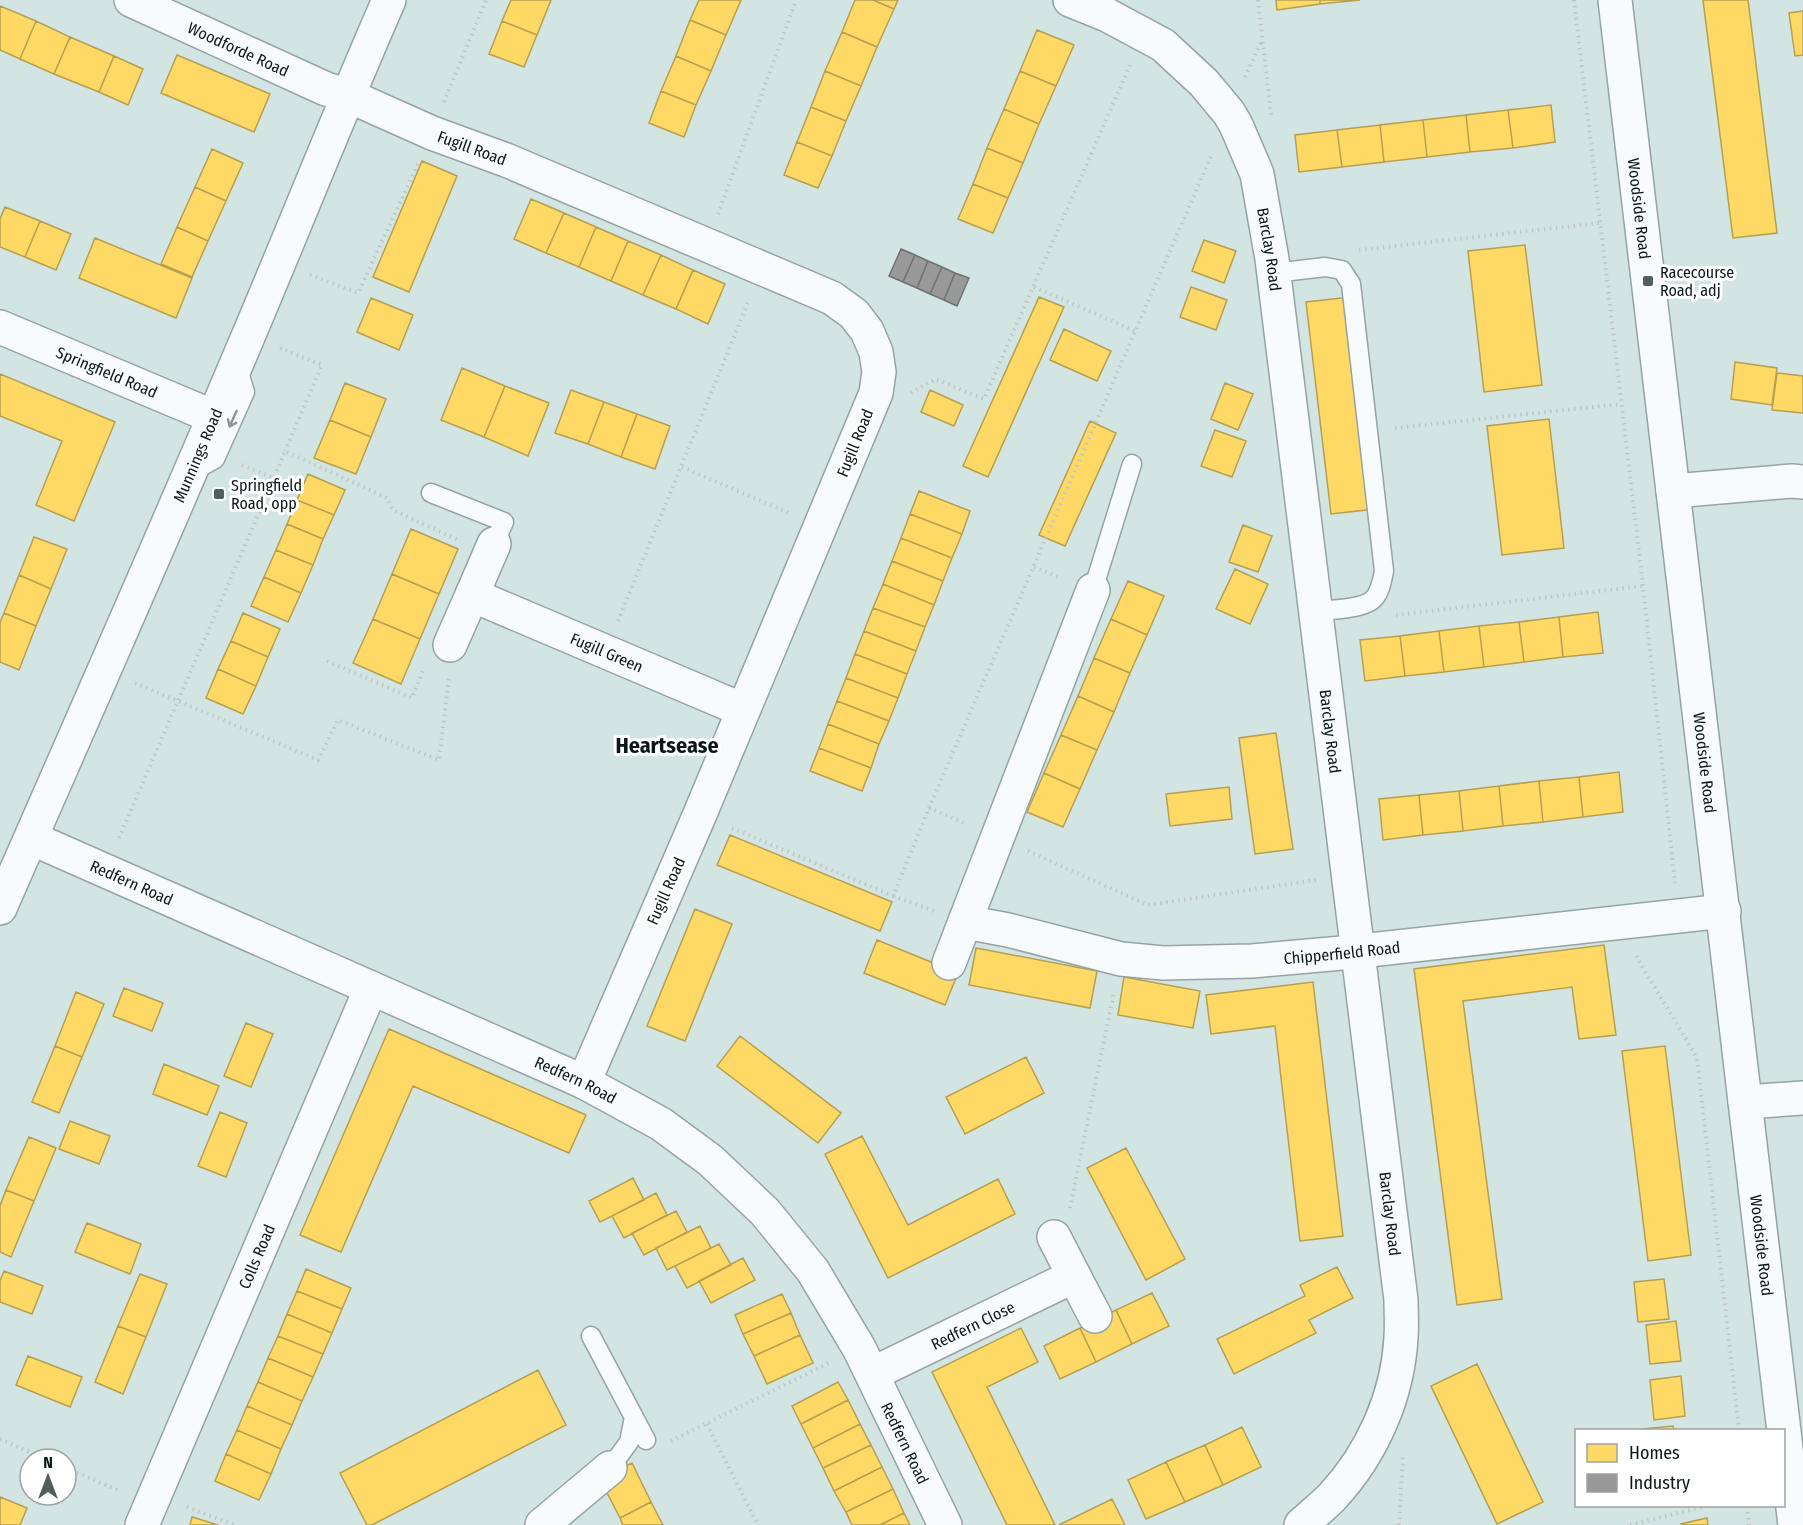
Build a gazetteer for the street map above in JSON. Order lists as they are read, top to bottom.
{
  "streets": {
    "street": [
      "Woodforde Road",
      "Fugill Road",
      "Woodside Road",
      "Barclay Road",
      "Springfield Road",
      "Munnings Road",
      "Fugill Green",
      "Redfern Road",
      "Chipperfield Road",
      "Colls Road",
      "Redfern Close"
    ]
  },
  "crossings": [
    ["Woodforde Road", "Fugill Road"],
    ["Woodforde Road", "Munnings Road"],
    ["Fugill Road", "Munnings Road"],
    ["Fugill Road", "Fugill Green"],
    ["Fugill Road", "Redfern Road"],
    ["Woodside Road", "Chipperfield Road"],
    ["Barclay Road", "Chipperfield Road"],
    ["Springfield Road", "Munnings Road"],
    ["Munnings Road", "Redfern Road"],
    ["Redfern Road", "Colls Road"],
    ["Redfern Road", "Redfern Close"]
  ],
  "districts": ["Heartsease"],
  "places": {
    "transit": ["Racecourse Road, adj", "Springfield Road, opp"]
  },
  "legend": ["Homes", "Industry"],
  "north": "top"
}
